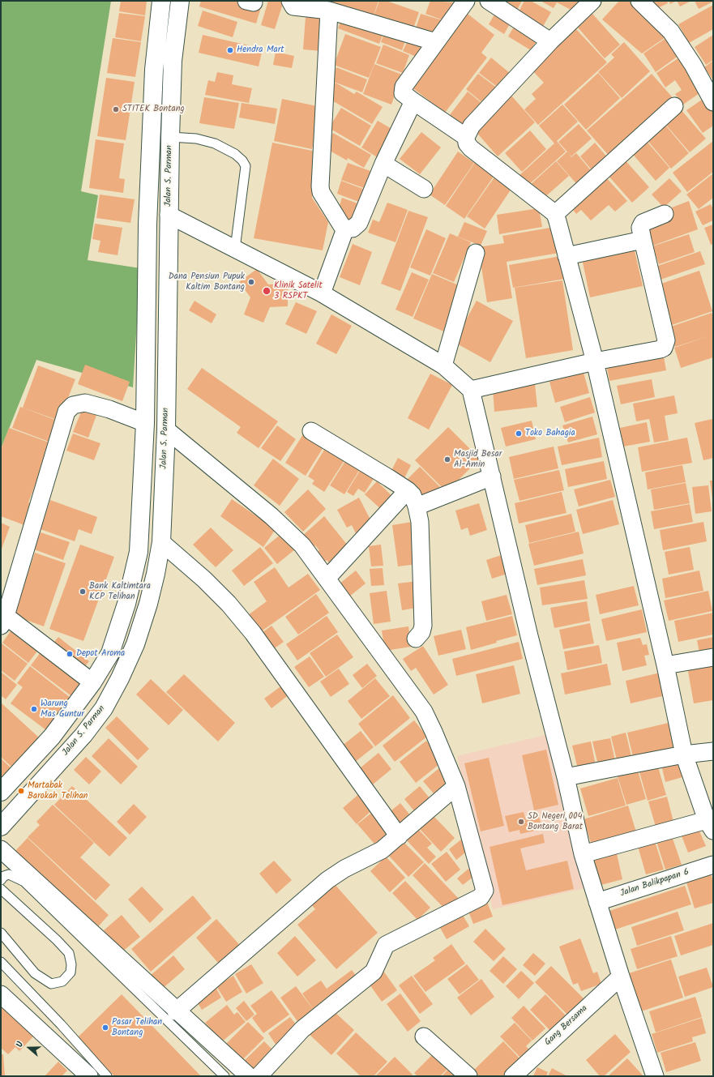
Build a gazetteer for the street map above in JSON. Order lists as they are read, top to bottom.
{
  "streets": {
    "main road": ["Jalan S. Parman"],
    "street": ["Jalan Balikpapan 6", "Gang Bersama"]
  },
  "places": [
    "Hendra Mart",
    "STITEK Bontang",
    "Dana Pensiun Pupuk Kaltim Bontang",
    "Klinik Satelit 3 RSPKT",
    "Toko Bahagia",
    "Masjid Besar Al-Amin",
    "Bank Kaltimtara KCP Telihan",
    "Depot Aroma",
    "Warung Mas Guntur",
    "Martabak Barokah Telihan",
    "SD Negeri 004 Bontang Barat",
    "Pasar Telihan Bontang"
  ],
  "north": "left"
}
